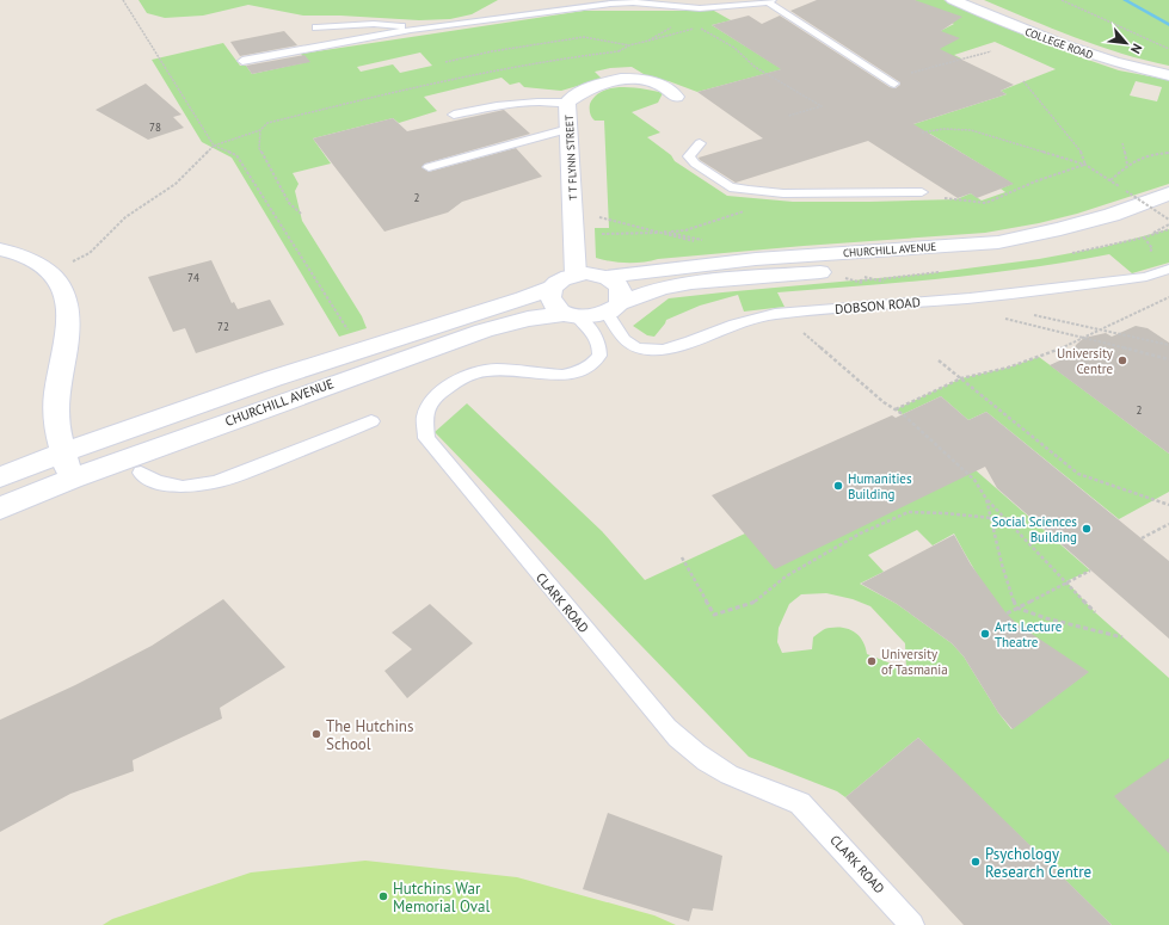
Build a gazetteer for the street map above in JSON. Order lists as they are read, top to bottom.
{
  "streets": {
    "street": ["COLLEGE ROAD", "T T FLYNN STREET", "CHURCHILL AVENUE"],
    "lane": ["DOBSON ROAD", "CLARK ROAD"]
  },
  "crossings": [
    ["T T FLYNN STREET", "CHURCHILL AVENUE"]
  ],
  "places": [
    "University Centre",
    "Humanities Building",
    "Social Sciences Building",
    "Arts Lecture Theatre",
    "University of Tasmania",
    "The Hutchins School",
    "Psychology Research Centre",
    "Hutchins War Memorial Oval"
  ],
  "house_numbers": [
    "78",
    "2",
    "74",
    "72",
    "2"
  ],
  "north": "bottom right"
}
